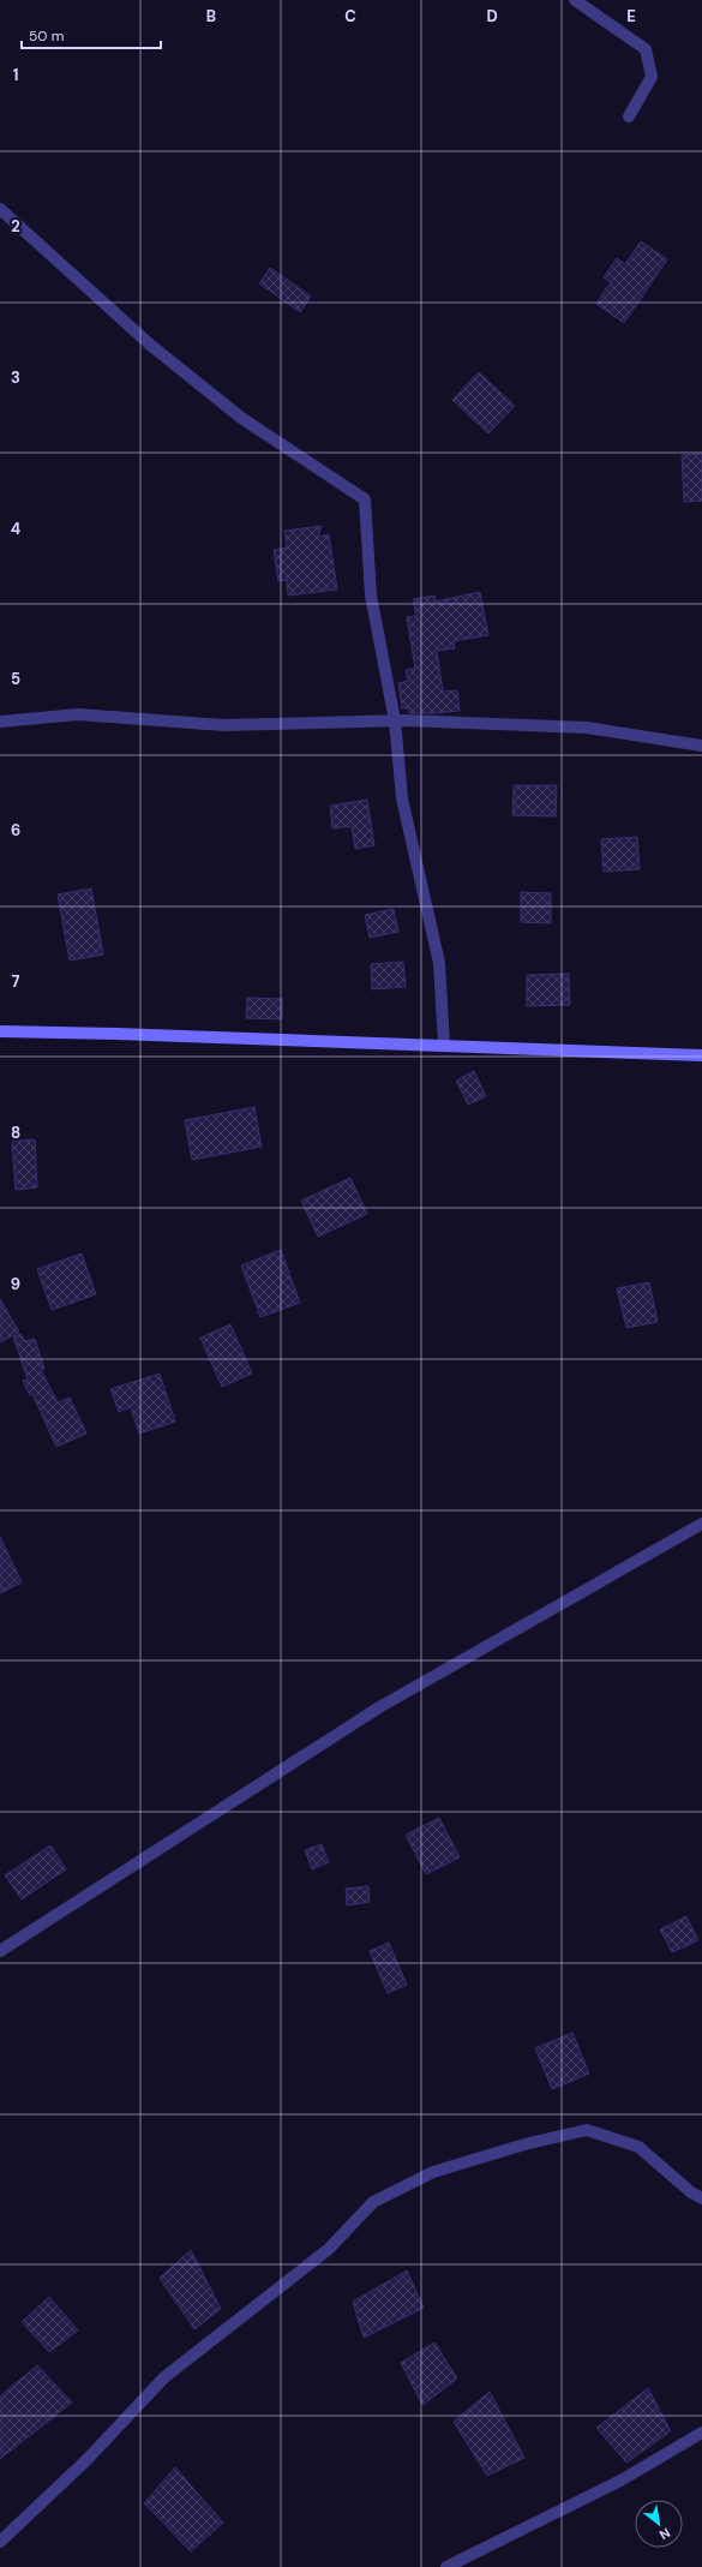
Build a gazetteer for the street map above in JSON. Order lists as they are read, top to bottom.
{
  "scale_bar": "50 m",
  "north": "bottom right",
  "grid": {
    "columns": [
      "B",
      "C",
      "D",
      "E"
    ],
    "rows": [
      "1",
      "2",
      "3",
      "4",
      "5",
      "6",
      "7",
      "8",
      "9"
    ]
  }
}
